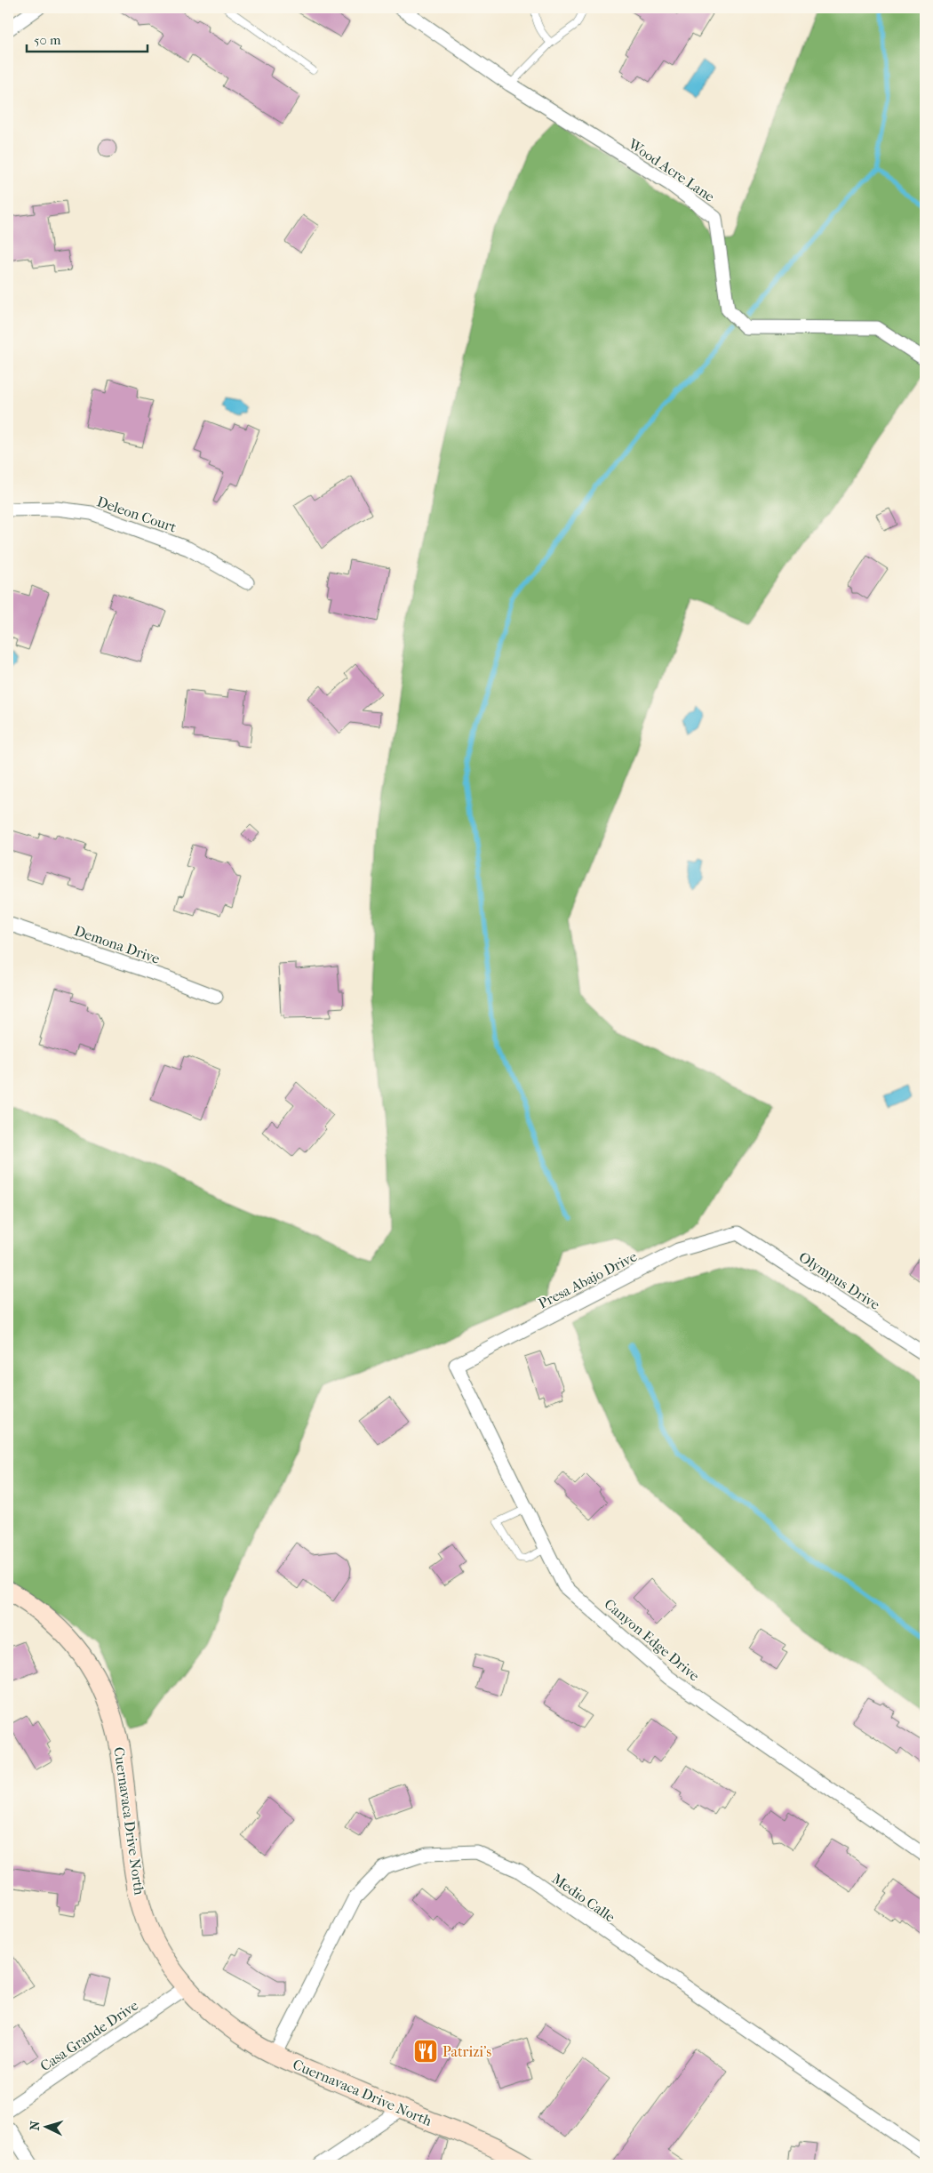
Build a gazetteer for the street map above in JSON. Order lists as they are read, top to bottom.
{
  "streets": {
    "street": [
      "Wood Acre Lane",
      "Deleon Court",
      "Demona Drive",
      "Presa Abajo Drive",
      "Olympus Drive",
      "Canyon Edge Drive",
      "Cuernavaca Drive North",
      "Medio Calle",
      "Casa Grande Drive"
    ]
  },
  "crossings": [
    ["Presa Abajo Drive", "Olympus Drive"],
    ["Presa Abajo Drive", "Canyon Edge Drive"],
    ["Cuernavaca Drive North", "Medio Calle"],
    ["Cuernavaca Drive North", "Casa Grande Drive"]
  ],
  "places": {
    "restaurant": ["Patrizi's"]
  },
  "scale_bar": "50 m",
  "north": "left"
}
